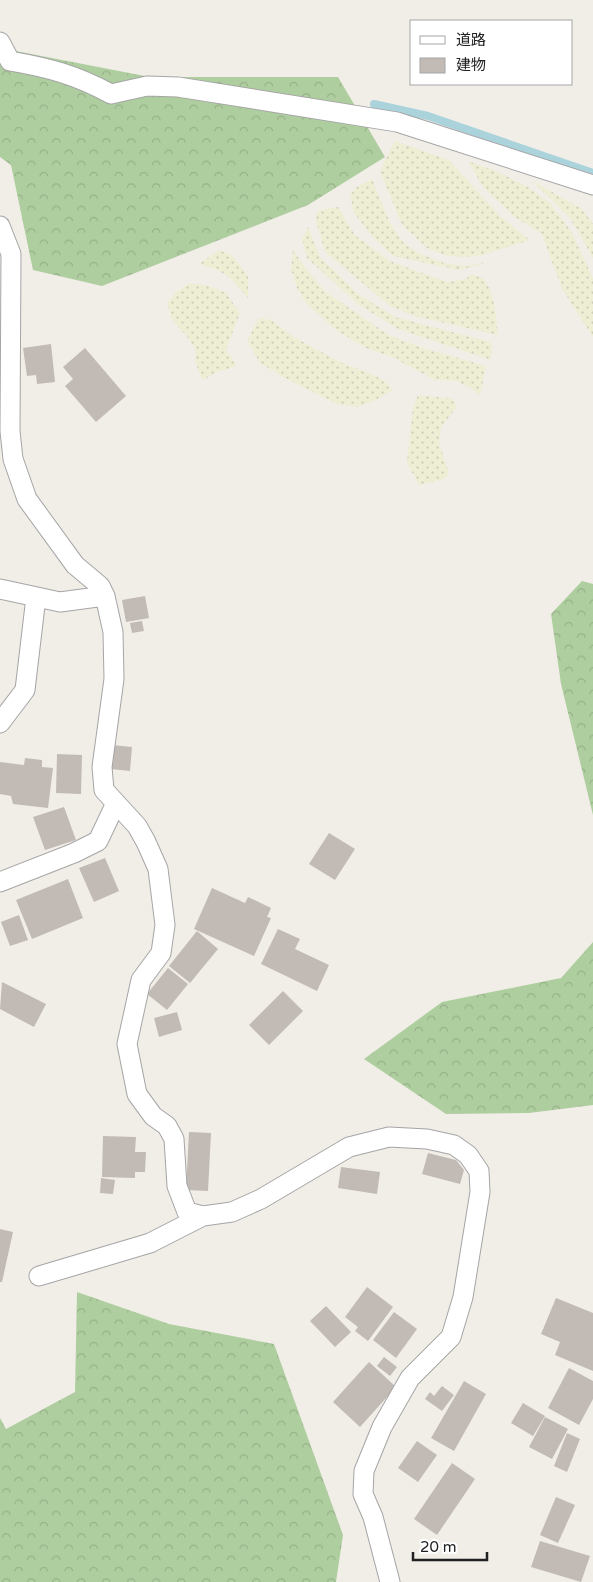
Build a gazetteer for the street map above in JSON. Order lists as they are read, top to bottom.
{
  "legend": ["道路", "建物"],
  "scale_bar": "20 m"
}
